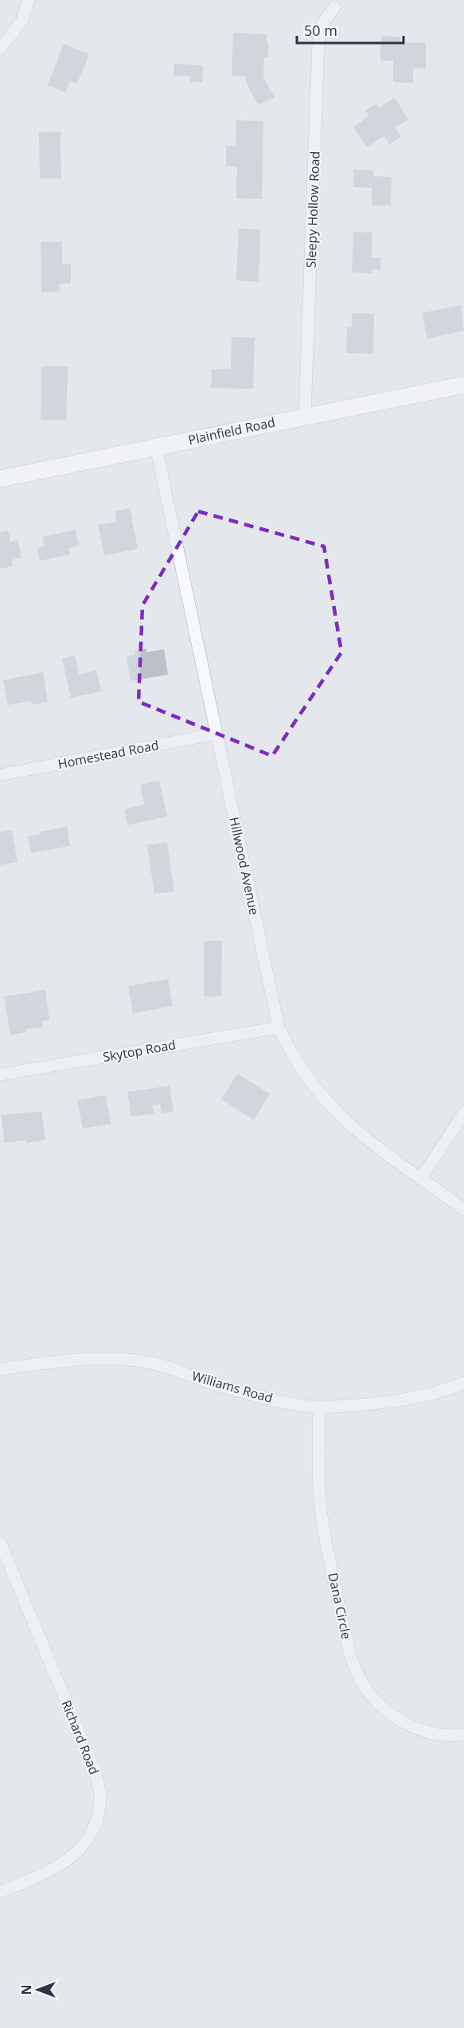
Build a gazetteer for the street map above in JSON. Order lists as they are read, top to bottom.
{
  "streets": {
    "street": [
      "Sleepy Hollow Road",
      "Plainfield Road",
      "Homestead Road",
      "Hillwood Avenue",
      "Skytop Road",
      "Williams Road",
      "Dana Circle",
      "Richard Road"
    ]
  },
  "crossings": [
    ["Sleepy Hollow Road", "Plainfield Road"],
    ["Plainfield Road", "Hillwood Avenue"],
    ["Homestead Road", "Hillwood Avenue"],
    ["Hillwood Avenue", "Skytop Road"],
    ["Williams Road", "Dana Circle"]
  ],
  "scale_bar": "50 m",
  "north": "left"
}
